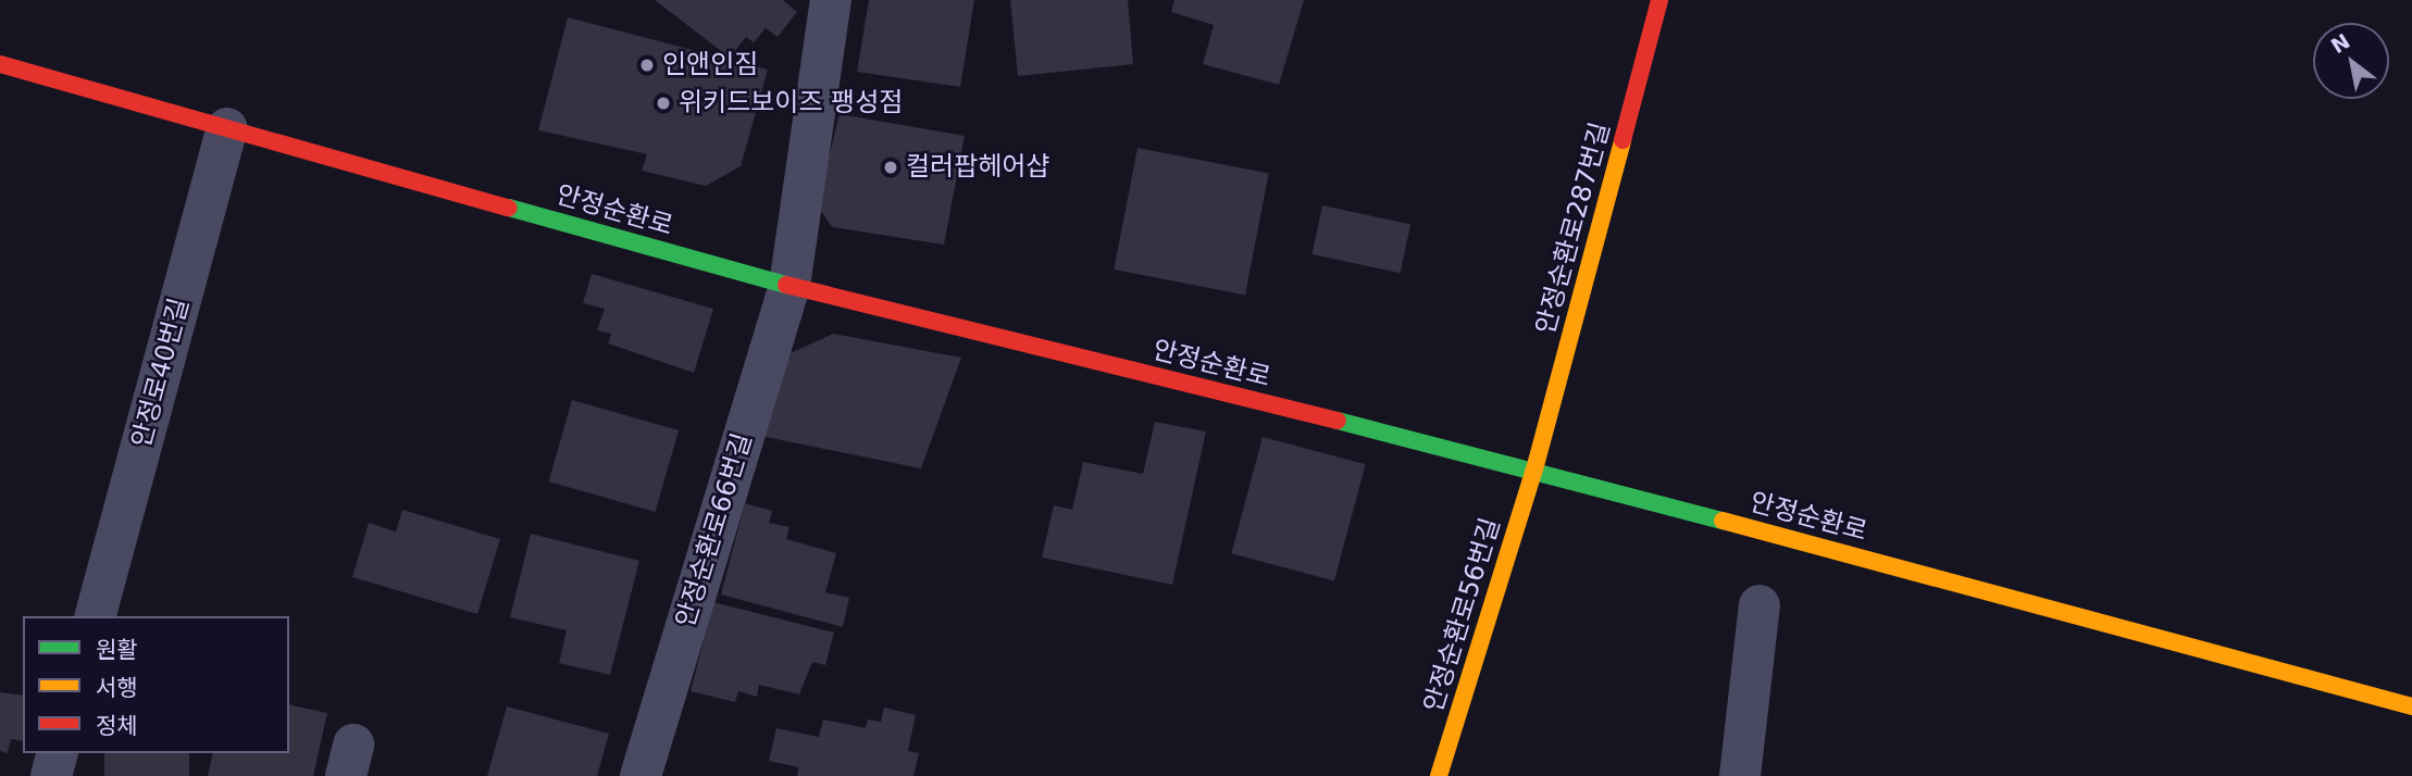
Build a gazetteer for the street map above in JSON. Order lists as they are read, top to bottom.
{
  "streets": {
    "street": [
      "안정순환로",
      "안정순환로287번길",
      "안정로40번길",
      "안정순환로66번길",
      "안정순환로56번길"
    ]
  },
  "crossings": [
    ["안정순환로", "안정순환로287번길"],
    ["안정순환로", "안정로40번길"],
    ["안정순환로", "안정순환로66번길"],
    ["안정순환로", "안정순환로56번길"],
    ["안정순환로287번길", "안정순환로56번길"]
  ],
  "places": ["인앤인짐", "위키드보이즈 팽성점", "컬러팝헤어샵"],
  "legend": ["원활", "서행", "정체"],
  "north": "top left"
}
